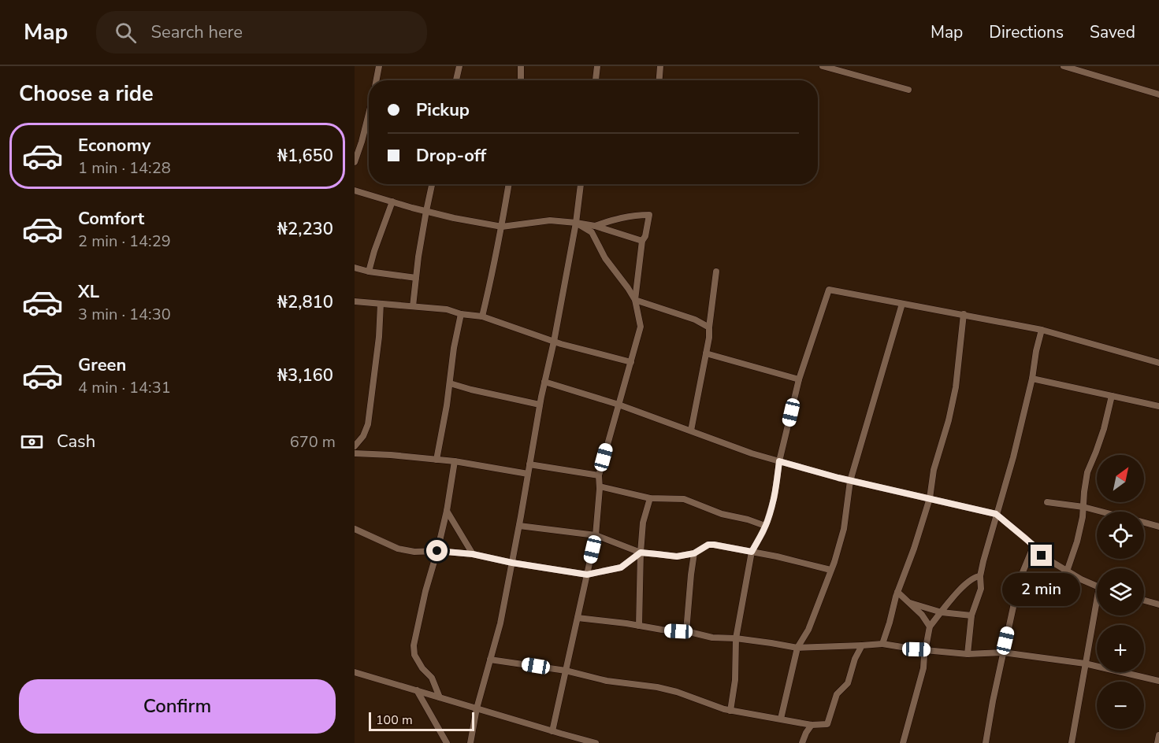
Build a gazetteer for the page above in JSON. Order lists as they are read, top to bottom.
{
  "scale_bar": "100 m",
  "north": "top right",
  "page": {
    "header": "Map",
    "search": "Search here",
    "nav": ["Map", "Directions", "Saved"],
    "heading": "Choose a ride",
    "banner": ["Pickup", "Drop-off"],
    "list": [
      {
        "name": "Economy",
        "note": "1 min · 14:28",
        "value": "₦1,650"
      },
      {
        "name": "Comfort",
        "note": "2 min · 14:29",
        "value": "₦2,230"
      },
      {
        "name": "XL",
        "note": "3 min · 14:30",
        "value": "₦2,810"
      },
      {
        "name": "Green",
        "note": "4 min · 14:31",
        "value": "₦3,160"
      }
    ],
    "pay": ["Cash", "670 m"],
    "map_buttons": ["+", "−"],
    "bubble": "2 min",
    "buttons": "Confirm",
    "scale": "100 m"
  }
}
